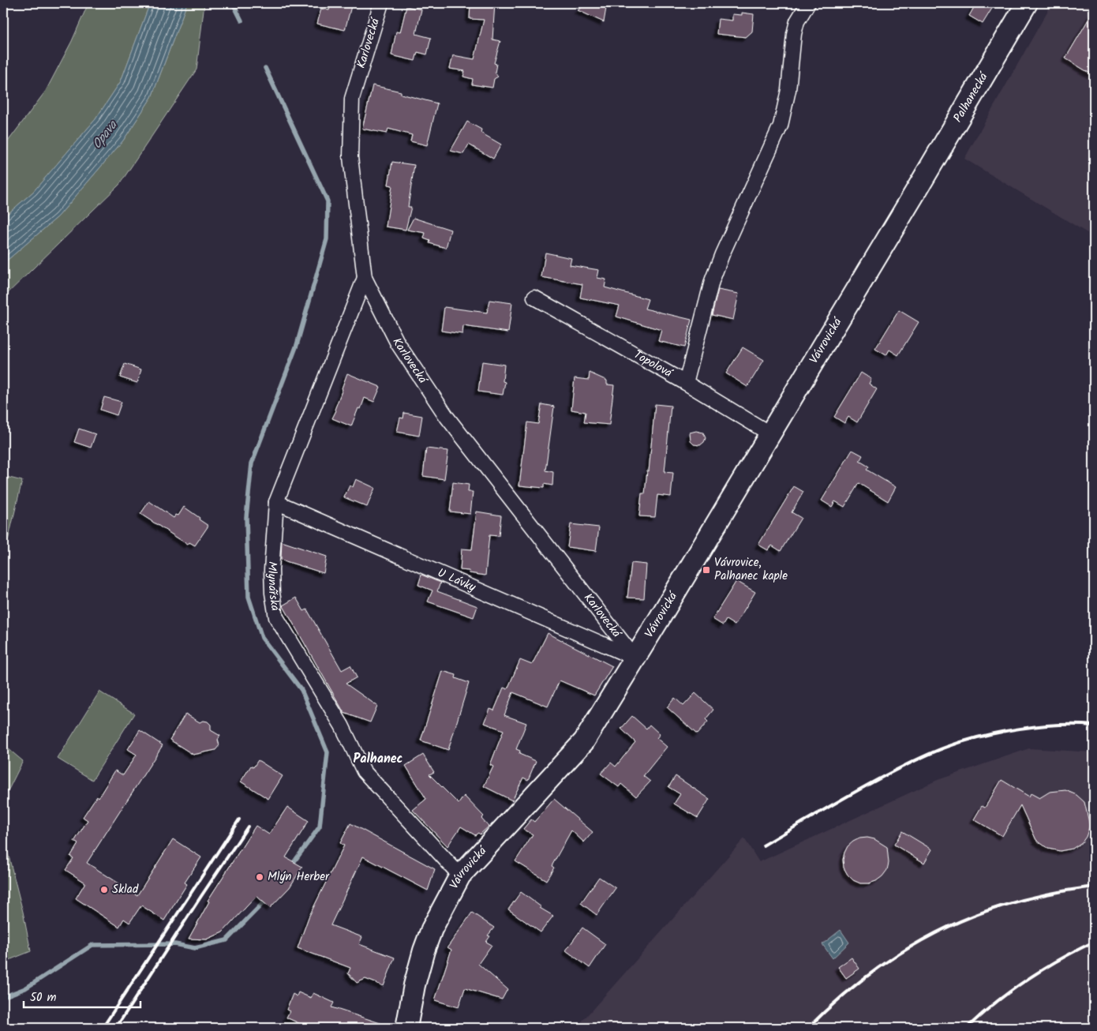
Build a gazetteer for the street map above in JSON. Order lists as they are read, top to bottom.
{
  "streets": {
    "street": [
      "Karlovecká",
      "Palhanecká",
      "Vávrovická",
      "Topolová",
      "U Lávky",
      "Mlynářská"
    ]
  },
  "crossings": [
    ["Karlovecká", "Vávrovická"],
    ["Karlovecká", "U Lávky"],
    ["Karlovecká", "Mlynářská"],
    ["Palhanecká", "Vávrovická"],
    ["Vávrovická", "Topolová"],
    ["Vávrovická", "U Lávky"],
    ["Vávrovická", "Mlynářská"],
    ["U Lávky", "Mlynářská"]
  ],
  "districts": ["Palhanec"],
  "water": ["Opava"],
  "places": {
    "transit": ["Vávrovice, Palhanec kaple"],
    "other": ["Mlýn Herber", "Sklad"]
  },
  "scale_bar": "50 m"
}
